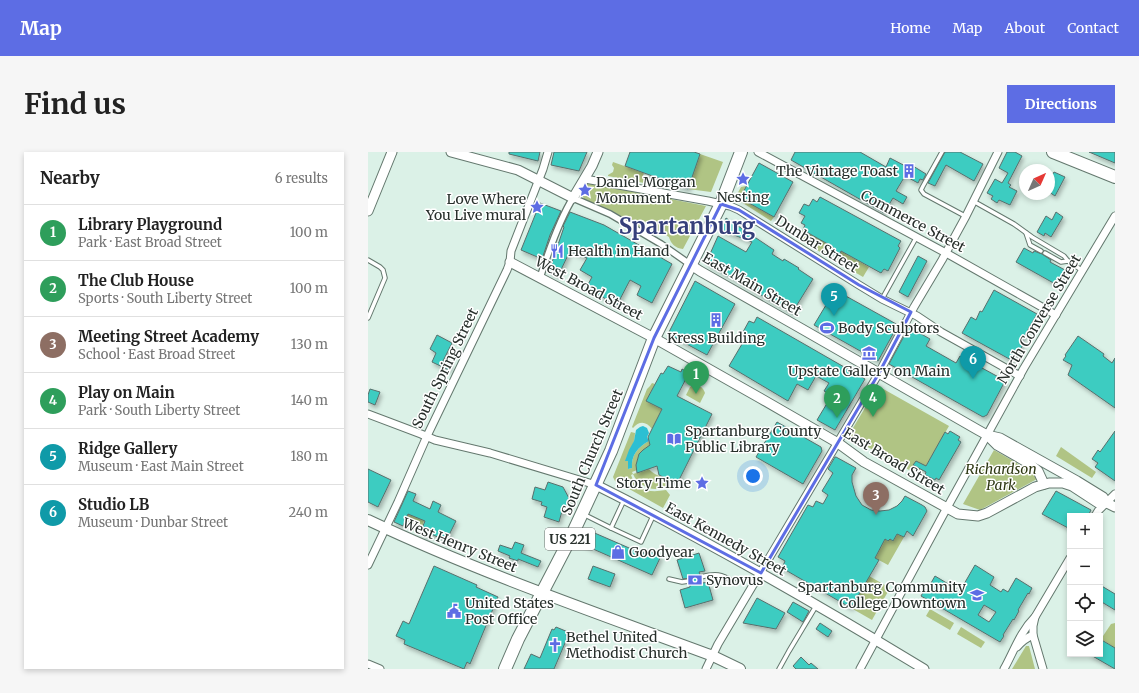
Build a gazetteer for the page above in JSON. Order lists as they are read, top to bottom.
{
  "streets": {
    "main road": ["South Church Street", "US 221", "West Henry Street"],
    "street": [
      "Commerce Street",
      "Dunbar Street",
      "East Main Street",
      "West Broad Street",
      "North Converse Street",
      "South Spring Street",
      "East Broad Street",
      "East Kennedy Street"
    ]
  },
  "crossings": [
    ["Commerce Street", "North Converse Street"],
    ["Dunbar Street", "North Converse Street"],
    ["Dunbar Street", "US 221"],
    ["East Main Street", "North Converse Street"],
    ["East Main Street", "South Church Street"],
    ["East Main Street", "East Broad Street"],
    ["East Main Street", "US 221"],
    ["West Broad Street", "South Spring Street"],
    ["West Broad Street", "South Church Street"],
    ["West Broad Street", "East Broad Street"],
    ["North Converse Street", "East Broad Street"],
    ["North Converse Street", "East Kennedy Street"],
    ["South Spring Street", "West Henry Street"],
    ["South Church Street", "East Broad Street"],
    ["South Church Street", "US 221"],
    ["South Church Street", "East Kennedy Street"],
    ["South Church Street", "West Henry Street"]
  ],
  "districts": ["Spartanburg"],
  "parks": ["Richardson Park"],
  "places": {
    "building": ["The Vintage Toast", "Kress Building"],
    "place": [
      "Nesting",
      "Daniel Morgan Monument",
      "Love Where You Live mural",
      "Story Time"
    ],
    "restaurant": ["Health in Hand"],
    "sports": ["Body Sculptors"],
    "museum": ["Upstate Gallery on Main"],
    "library": ["Spartanburg County Public Library"],
    "shop": ["Goodyear"],
    "bank": ["Synovus"],
    "school or university": ["Spartanburg Community College Downtown"],
    "public building": ["United States Post Office"],
    "church": ["Bethel United Methodist Church"]
  },
  "north": "top right",
  "page": {
    "header": "Map",
    "nav": [
      "Home",
      "Map",
      "About",
      "Contact"
    ],
    "buttons": "Directions",
    "title": "Find us",
    "heading": ["Nearby", "6 results"],
    "list": [
      {
        "mark": "1",
        "name": "Library Playground",
        "note": "Park · East Broad Street",
        "value": "100 m"
      },
      {
        "mark": "2",
        "name": "The Club House",
        "note": "Sports · South Liberty Street",
        "value": "100 m"
      },
      {
        "mark": "3",
        "name": "Meeting Street Academy",
        "note": "School · East Broad Street",
        "value": "130 m"
      },
      {
        "mark": "4",
        "name": "Play on Main",
        "note": "Park · South Liberty Street",
        "value": "140 m"
      },
      {
        "mark": "5",
        "name": "Ridge Gallery",
        "note": "Museum · East Main Street",
        "value": "180 m"
      },
      {
        "mark": "6",
        "name": "Studio LB",
        "note": "Museum · Dunbar Street",
        "value": "240 m"
      }
    ],
    "pins": [
      "5",
      "6",
      "1",
      "4",
      "2",
      "3"
    ],
    "map_buttons": ["+", "−"]
  }
}
